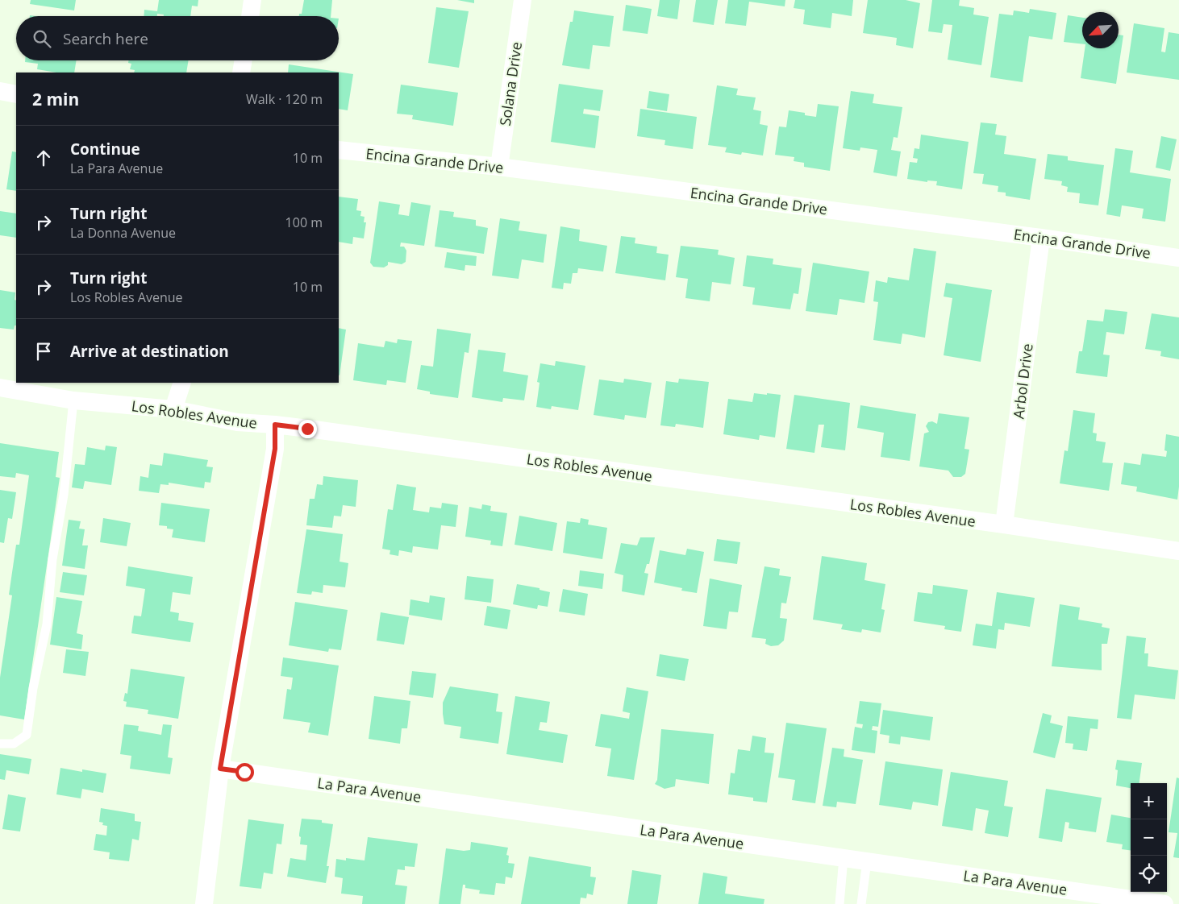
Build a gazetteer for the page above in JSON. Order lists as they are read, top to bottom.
{
  "streets": {
    "street": [
      "Solana Drive",
      "Encina Grande Drive",
      "Arbol Drive",
      "Los Robles Avenue",
      "La Para Avenue"
    ]
  },
  "crossings": [
    ["Solana Drive", "Encina Grande Drive"],
    ["Encina Grande Drive", "Arbol Drive"],
    ["Arbol Drive", "Los Robles Avenue"]
  ],
  "north": "bottom left",
  "page": {
    "search": "Search here",
    "heading": ["2 min", "Walk · 120 m"],
    "list": [
      ["Continue", "La Para Avenue", "10 m"],
      ["Turn right", "La Donna Avenue", "100 m"],
      ["Turn right", "Los Robles Avenue", "10 m"],
      "Arrive at destination"
    ],
    "map_buttons": ["+", "−"]
  }
}
